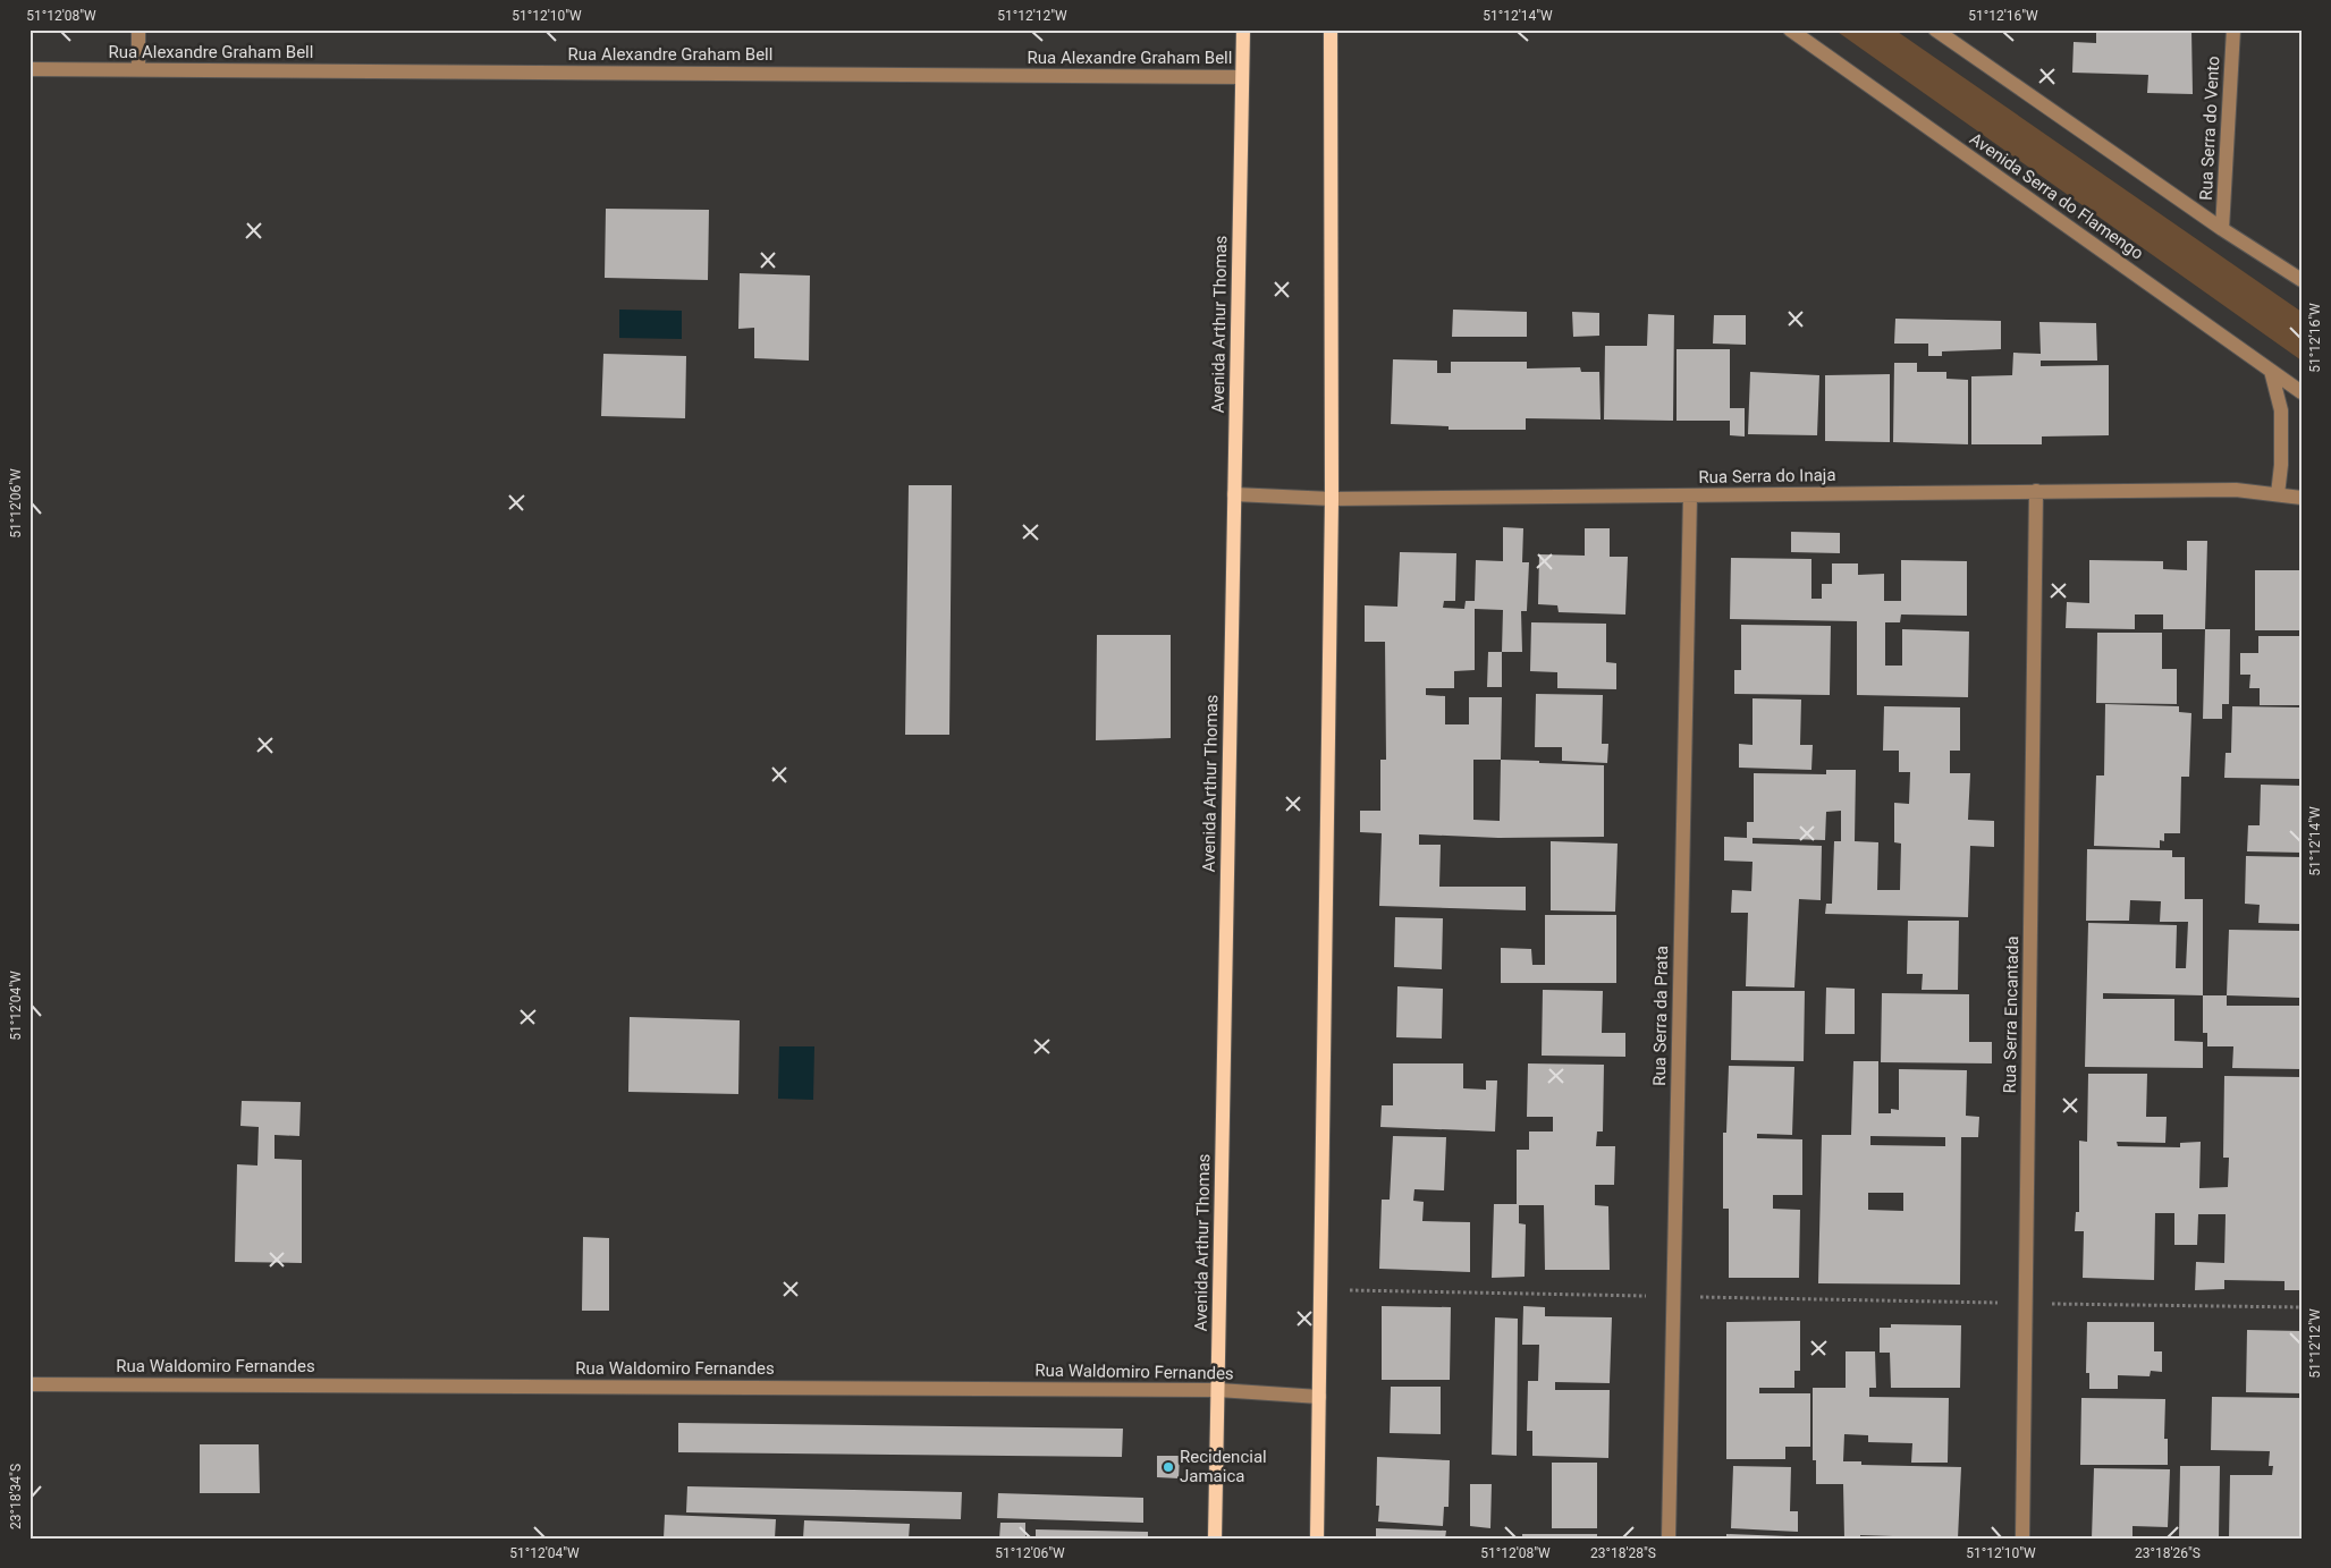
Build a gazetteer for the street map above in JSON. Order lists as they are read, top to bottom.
{
  "streets": {
    "main road": ["Avenida Arthur Thomas"],
    "street": [
      "Rua Alexandre Graham Bell",
      "Rua Serra do Vento",
      "Avenida Serra do Flamengo",
      "Rua Serra do Inaja",
      "Rua Serra Encantada",
      "Rua Serra da Prata",
      "Rua Waldomiro Fernandes"
    ]
  },
  "crossings": [
    ["Rua Alexandre Graham Bell", "Avenida Arthur Thomas"],
    ["Avenida Arthur Thomas", "Rua Serra do Inaja"],
    ["Avenida Arthur Thomas", "Rua Waldomiro Fernandes"],
    ["Rua Serra do Inaja", "Rua Serra Encantada"],
    ["Rua Serra do Inaja", "Rua Serra da Prata"]
  ],
  "places": ["Recidencial Jamaica"],
  "coordinates": [
    "51°12'08\"W",
    "51°12'10\"W",
    "51°12'12\"W",
    "51°12'14\"W",
    "51°12'16\"W",
    "51°12'06\"W",
    "51°12'04\"W",
    "23°18'34\"S",
    "23°18'28\"S",
    "23°18'26\"S"
  ]
}
